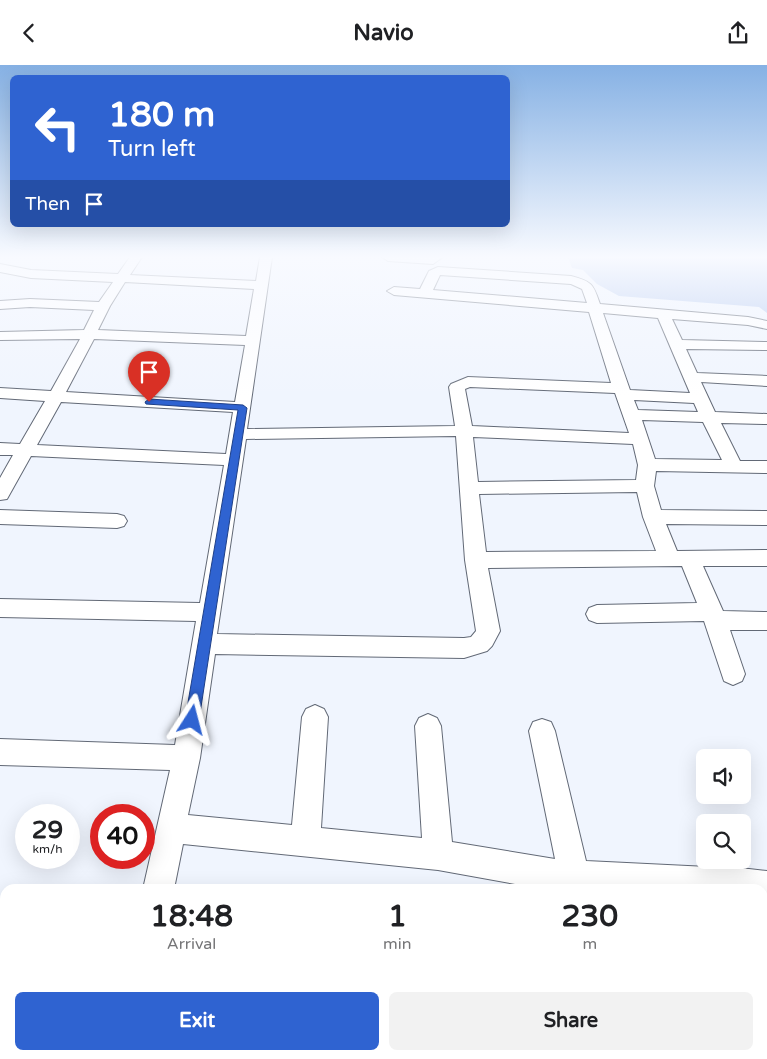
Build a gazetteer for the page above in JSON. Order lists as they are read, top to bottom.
{
  "page": {
    "header": "Navio",
    "turn": ["180 m", "Turn left"],
    "then": "Then",
    "speed": "29 km/h",
    "limit": "40",
    "eta": [
      "18:48",
      "Arrival",
      "1",
      "min",
      "230",
      "m"
    ],
    "buttons": ["Exit", "Share"]
  }
}
